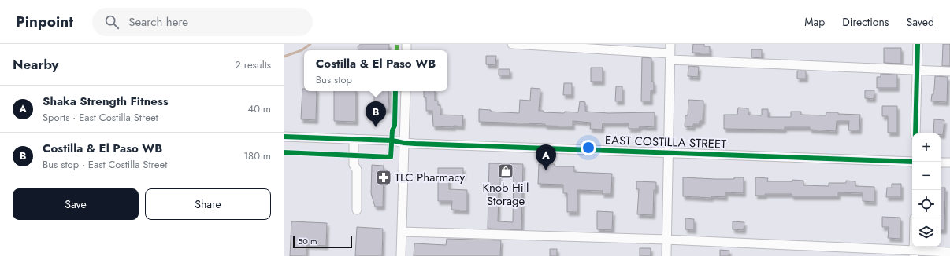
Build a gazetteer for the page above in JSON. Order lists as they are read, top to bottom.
{
  "streets": {
    "street": ["EAST COSTILLA STREET"]
  },
  "places": {
    "shop": ["Knob Hill Storage"],
    "pharmacy": ["TLC Pharmacy"]
  },
  "scale_bar": "50 m",
  "page": {
    "header": "Pinpoint",
    "search": "Search here",
    "nav": ["Map", "Directions", "Saved"],
    "heading": ["Nearby", "2 results"],
    "popup": ["Costilla & El Paso WB", "Bus stop"],
    "list": [
      {
        "mark": "A",
        "name": "Shaka Strength Fitness",
        "note": "Sports · East Costilla Street",
        "value": "40 m"
      },
      {
        "mark": "B",
        "name": "Costilla & El Paso WB",
        "note": "Bus stop · East Costilla Street",
        "value": "180 m"
      }
    ],
    "pins": ["B", "A"],
    "map_buttons": ["+", "−"],
    "buttons": ["Save", "Share"],
    "scale": "50 m"
  }
}
